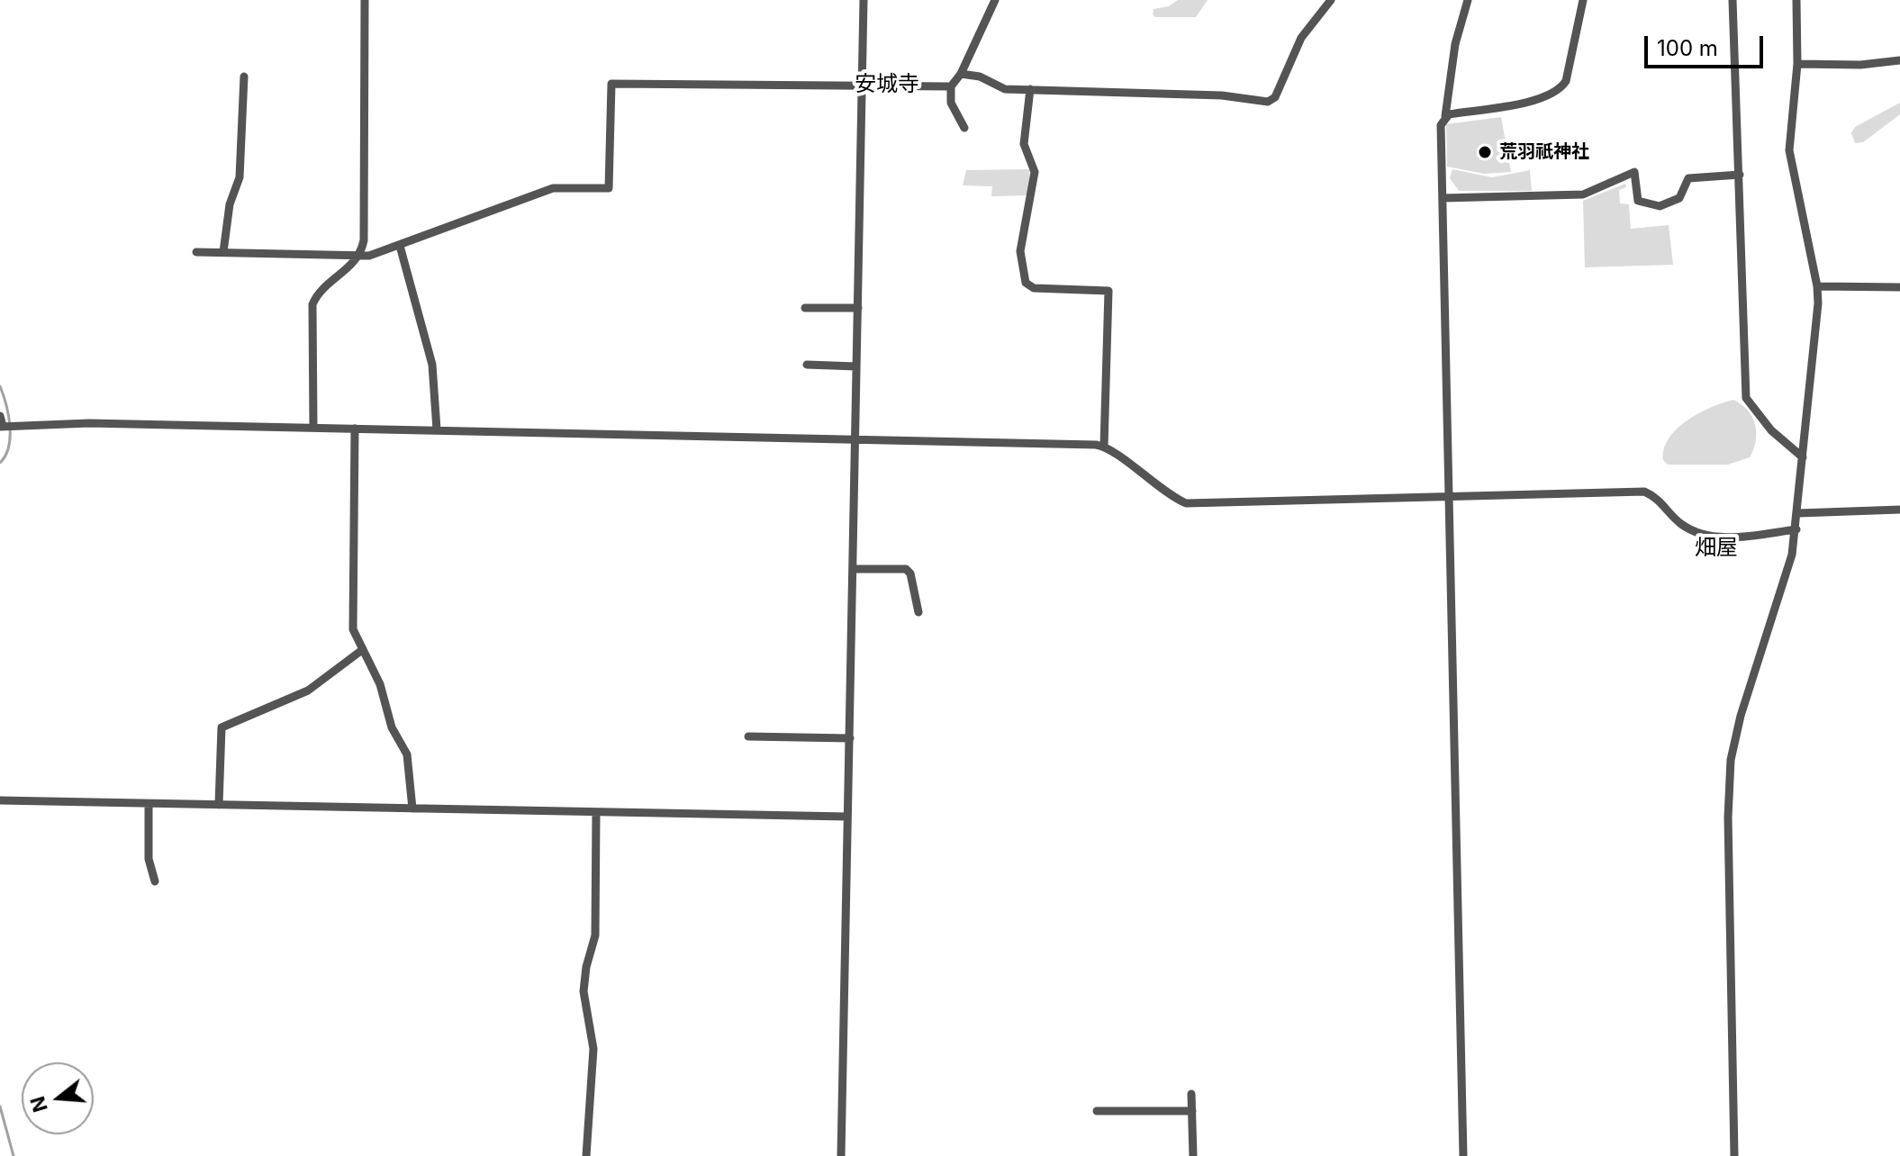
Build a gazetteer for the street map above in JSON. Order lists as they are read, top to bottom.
{
  "districts": ["安城寺", "畑屋"],
  "places": ["荒羽祇神社"],
  "scale_bar": "100 m",
  "north": "left"
}
